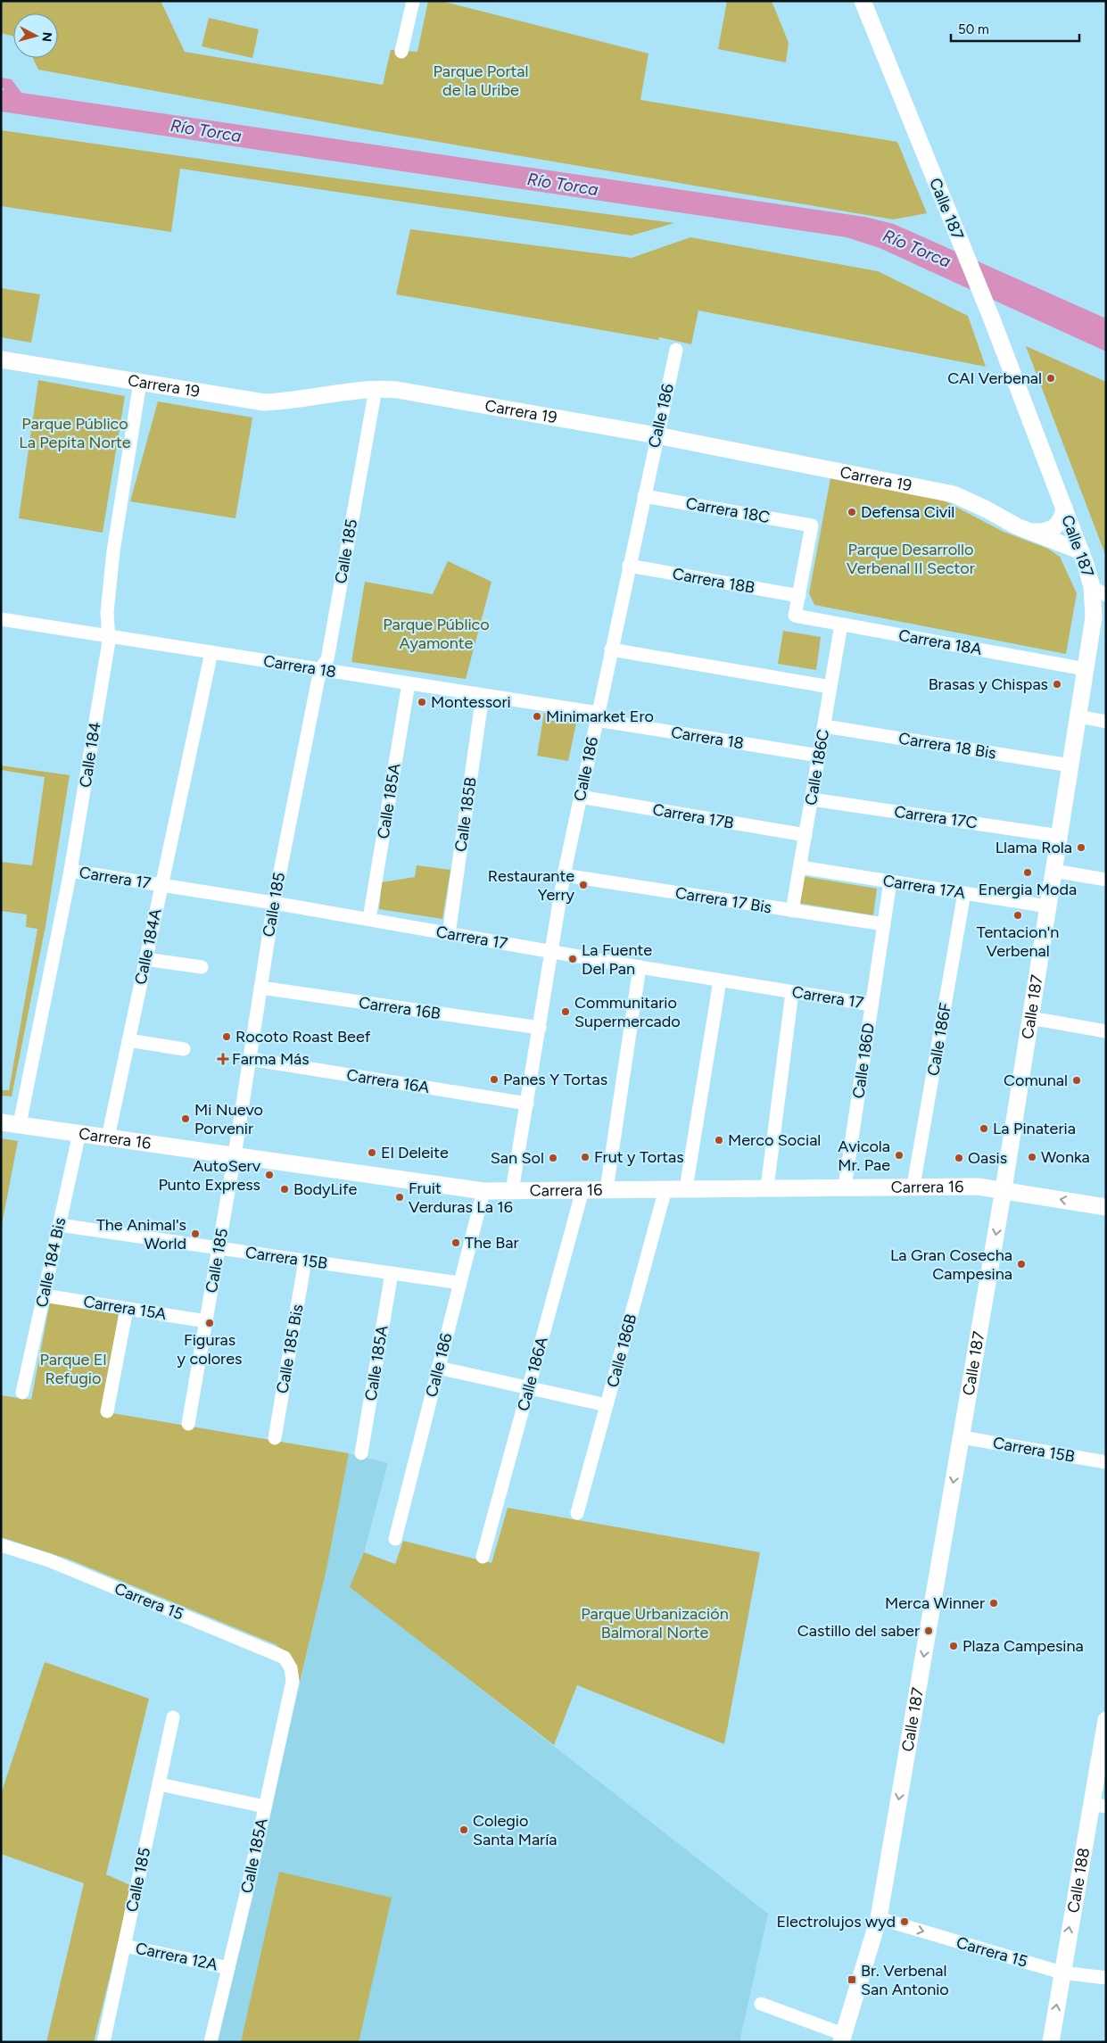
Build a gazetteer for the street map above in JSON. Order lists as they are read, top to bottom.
{
  "streets": {
    "street": [
      "Calle 187",
      "Carrera 19",
      "Calle 186",
      "Carrera 18C",
      "Calle 185",
      "Carrera 18B",
      "Carrera 18A",
      "Carrera 18",
      "Carrera 18 Bis",
      "Calle 184",
      "Calle 186C",
      "Calle 185A",
      "Calle 185B",
      "Carrera 17B",
      "Carrera 17C",
      "Carrera 17",
      "Carrera 17A",
      "Carrera 17 Bis",
      "Calle 184A",
      "Carrera 16B",
      "Calle 186F",
      "Calle 186D",
      "Carrera 16A",
      "Carrera 16",
      "Carrera 15B",
      "Calle 184 Bis",
      "Carrera 15A",
      "Calle 185 Bis",
      "Calle 186B",
      "Calle 186A",
      "Carrera 15",
      "Calle 188",
      "Carrera 12A"
    ]
  },
  "crossings": [
    ["Calle 187", "Carrera 19"],
    ["Calle 187", "Carrera 18A"],
    ["Calle 187", "Carrera 18 Bis"],
    ["Calle 187", "Carrera 17C"],
    ["Calle 187", "Carrera 17A"],
    ["Calle 187", "Carrera 16"],
    ["Calle 187", "Carrera 15B"],
    ["Calle 187", "Carrera 15"],
    ["Carrera 19", "Calle 186"],
    ["Carrera 19", "Calle 185"],
    ["Carrera 19", "Calle 184"],
    ["Calle 186", "Carrera 18C"],
    ["Calle 186", "Carrera 18B"],
    ["Calle 186", "Carrera 18"],
    ["Calle 186", "Carrera 17B"],
    ["Calle 186", "Carrera 17"],
    ["Calle 186", "Carrera 17 Bis"],
    ["Calle 186", "Carrera 16B"],
    ["Calle 186", "Carrera 16A"],
    ["Calle 186", "Carrera 16"],
    ["Calle 186", "Carrera 15B"],
    ["Carrera 18C", "Carrera 18B"],
    ["Carrera 18C", "Carrera 18A"],
    ["Calle 185", "Carrera 18"],
    ["Calle 185", "Carrera 17"],
    ["Calle 185", "Carrera 16B"],
    ["Calle 185", "Carrera 16A"],
    ["Calle 185", "Carrera 16"],
    ["Calle 185", "Carrera 15B"],
    ["Calle 185", "Carrera 15A"],
    ["Calle 185", "Carrera 12A"],
    ["Carrera 18B", "Carrera 18A"],
    ["Carrera 18A", "Calle 186C"],
    ["Carrera 18", "Calle 184"],
    ["Carrera 18", "Calle 186C"],
    ["Carrera 18", "Calle 185A"],
    ["Carrera 18", "Calle 185B"],
    ["Carrera 18", "Calle 184A"],
    ["Carrera 18 Bis", "Calle 186C"],
    ["Calle 184", "Carrera 17"],
    ["Calle 184", "Carrera 16"],
    ["Calle 186C", "Carrera 17B"],
    ["Calle 186C", "Carrera 17C"],
    ["Calle 186C", "Carrera 17A"],
    ["Calle 186C", "Carrera 17 Bis"],
    ["Calle 185A", "Carrera 17"],
    ["Calle 185A", "Carrera 15B"],
    ["Calle 185A", "Carrera 15"],
    ["Calle 185A", "Carrera 12A"],
    ["Calle 185B", "Carrera 17"],
    ["Carrera 17", "Calle 184A"],
    ["Carrera 17", "Calle 186D"],
    ["Carrera 17A", "Calle 186F"],
    ["Carrera 17A", "Calle 186D"],
    ["Carrera 17 Bis", "Calle 186D"],
    ["Calle 184A", "Carrera 16"],
    ["Calle 186F", "Carrera 16"],
    ["Calle 186D", "Carrera 16"],
    ["Carrera 16", "Calle 184 Bis"],
    ["Carrera 16", "Calle 186B"],
    ["Carrera 16", "Calle 186A"],
    ["Carrera 15B", "Calle 184 Bis"],
    ["Carrera 15B", "Calle 185 Bis"],
    ["Calle 184 Bis", "Carrera 15A"],
    ["Carrera 15", "Calle 188"]
  ],
  "one_way": ["Calle 187", "Calle 188"],
  "water": ["Río Torca"],
  "parks": [
    "Parque Portal de la Uribe",
    "Parque Público La Pepita Norte",
    "Parque Desarrollo Verbenal II Sector",
    "Parque Público Ayamonte",
    "Parque El Refugio",
    "Parque Urbanización Balmoral Norte"
  ],
  "places": {
    "other": [
      "CAI Verbenal",
      "Defensa Civil",
      "Brasas y Chispas",
      "Montessori",
      "Minimarket Ero",
      "Llama Rola",
      "Energia Moda",
      "Restaurante Yerry",
      "Tentacion'n Verbenal",
      "La Fuente Del Pan",
      "Communitario Supermercado",
      "Rocoto Roast Beef",
      "Panes Y Tortas",
      "Comunal",
      "Mi Nuevo Porvenir",
      "La Pinateria",
      "Merco Social",
      "El Deleite",
      "Avicola Mr. Pae",
      "Frut y Tortas",
      "Wonka",
      "San Sol",
      "Oasis",
      "AutoServ Punto Express",
      "BodyLife",
      "Fruit Verduras La 16",
      "The Animal's World",
      "The Bar",
      "La Gran Cosecha Campesina",
      "Figuras y colores",
      "Merca Winner",
      "Castillo del saber",
      "Plaza Campesina",
      "Colegio Santa María",
      "Electrolujos wyd"
    ],
    "health": ["Farma Más"],
    "transit": ["Br. Verbenal San Antonio"]
  },
  "scale_bar": "50 m",
  "north": "right"
}
